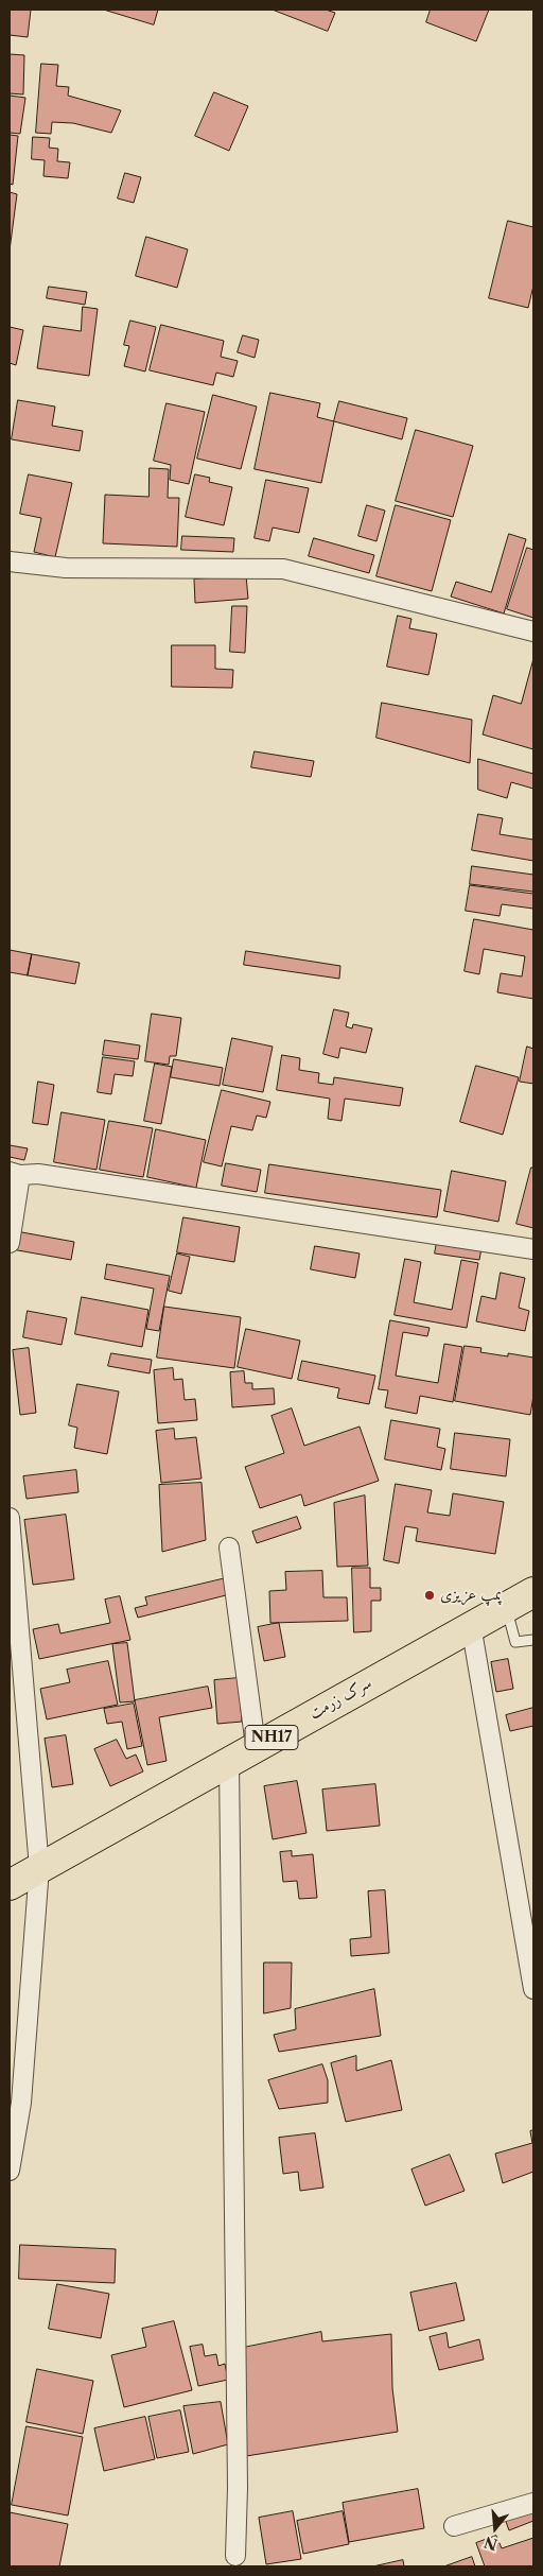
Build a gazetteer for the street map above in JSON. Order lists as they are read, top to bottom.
{
  "streets": {
    "highway": ["سرک زرمت", "NH17"]
  },
  "places": ["پمپ عزیزی"],
  "north": "bottom"
}
